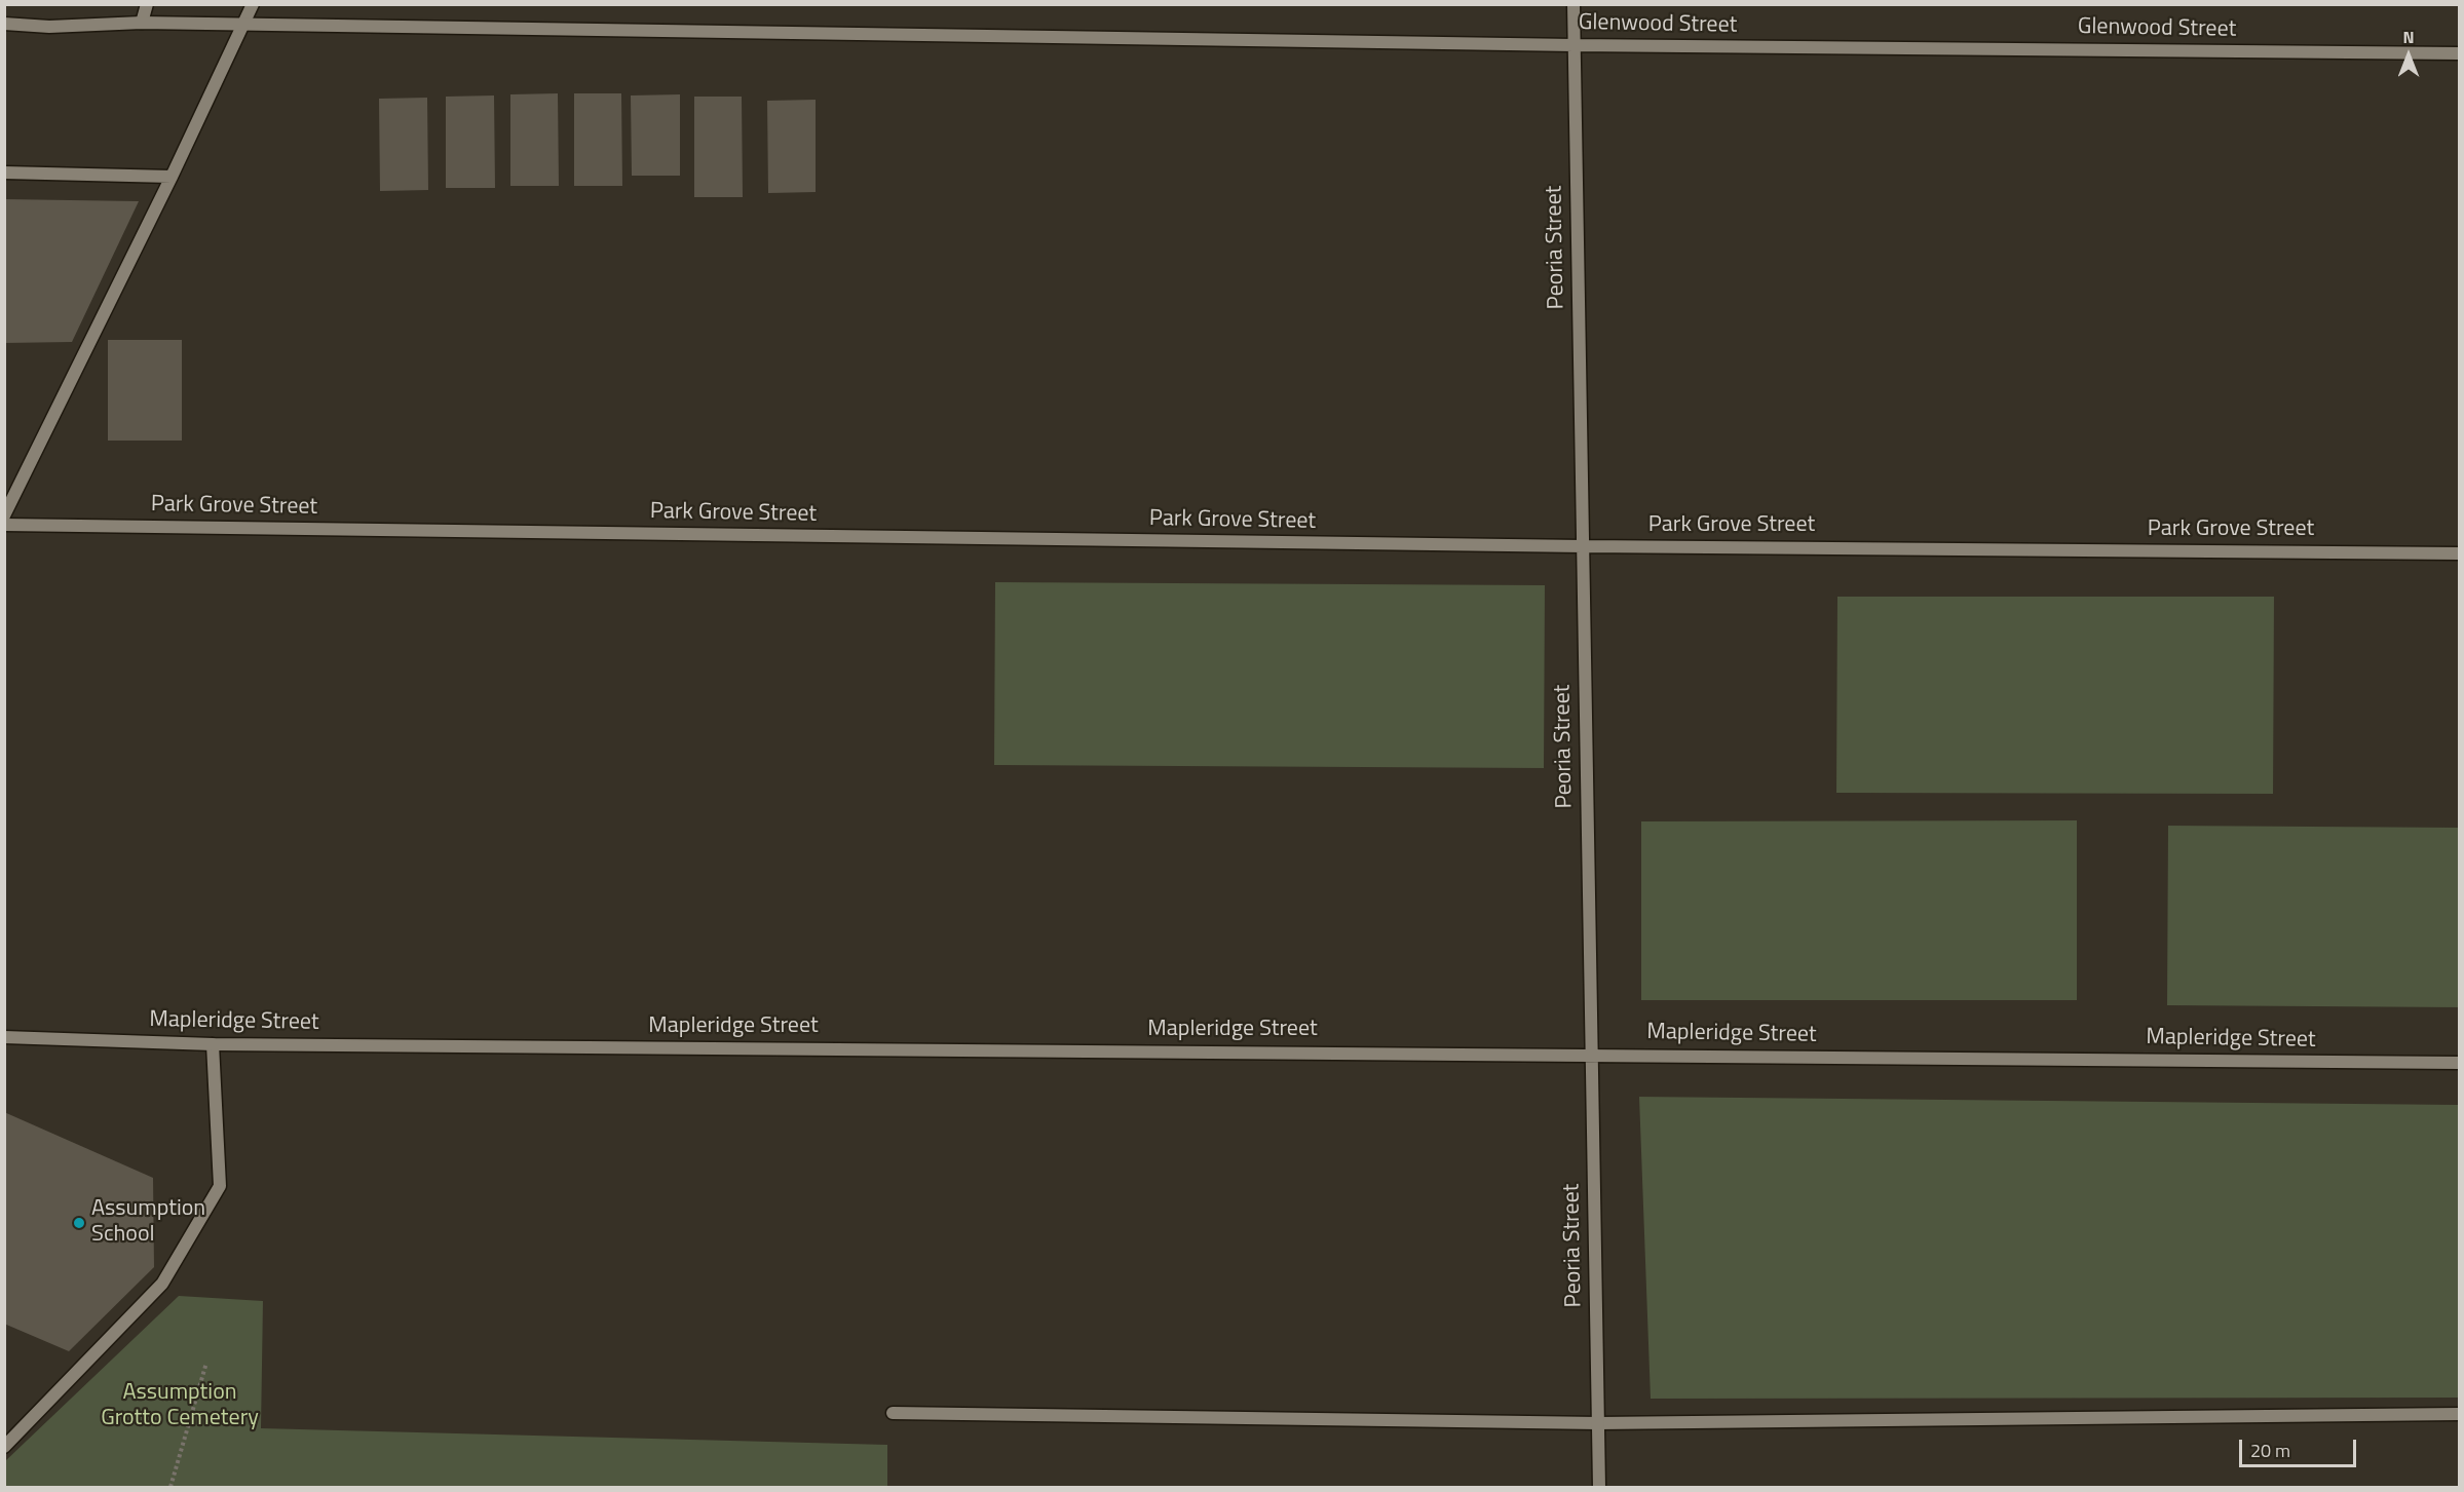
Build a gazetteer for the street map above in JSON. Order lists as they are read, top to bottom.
{
  "streets": {
    "street": [
      "Glenwood Street",
      "Peoria Street",
      "Park Grove Street",
      "Mapleridge Street"
    ]
  },
  "crossings": [
    ["Glenwood Street", "Peoria Street"],
    ["Peoria Street", "Park Grove Street"],
    ["Peoria Street", "Mapleridge Street"]
  ],
  "parks": ["Assumption Grotto Cemetery"],
  "places": ["Assumption School"],
  "scale_bar": "20 m",
  "north": "top"
}
